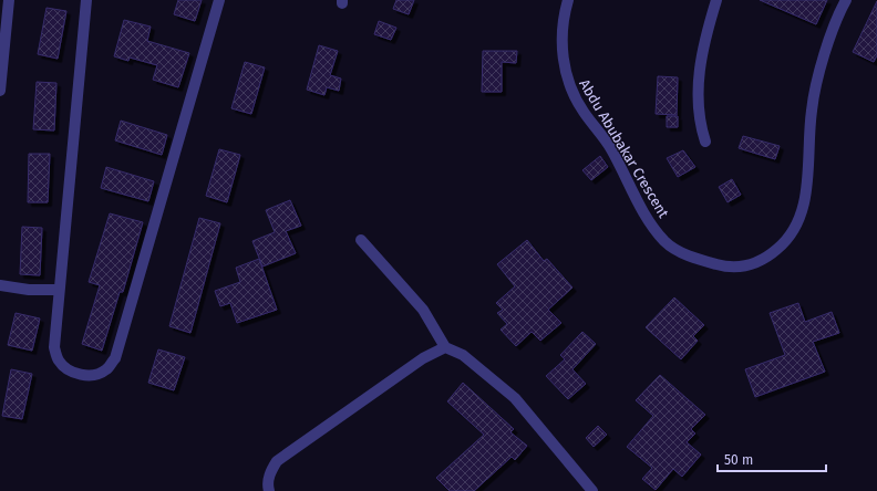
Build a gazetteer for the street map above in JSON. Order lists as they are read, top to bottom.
{
  "streets": {
    "street": ["Abdu Abubakar Crescent"]
  },
  "scale_bar": "50 m"
}
